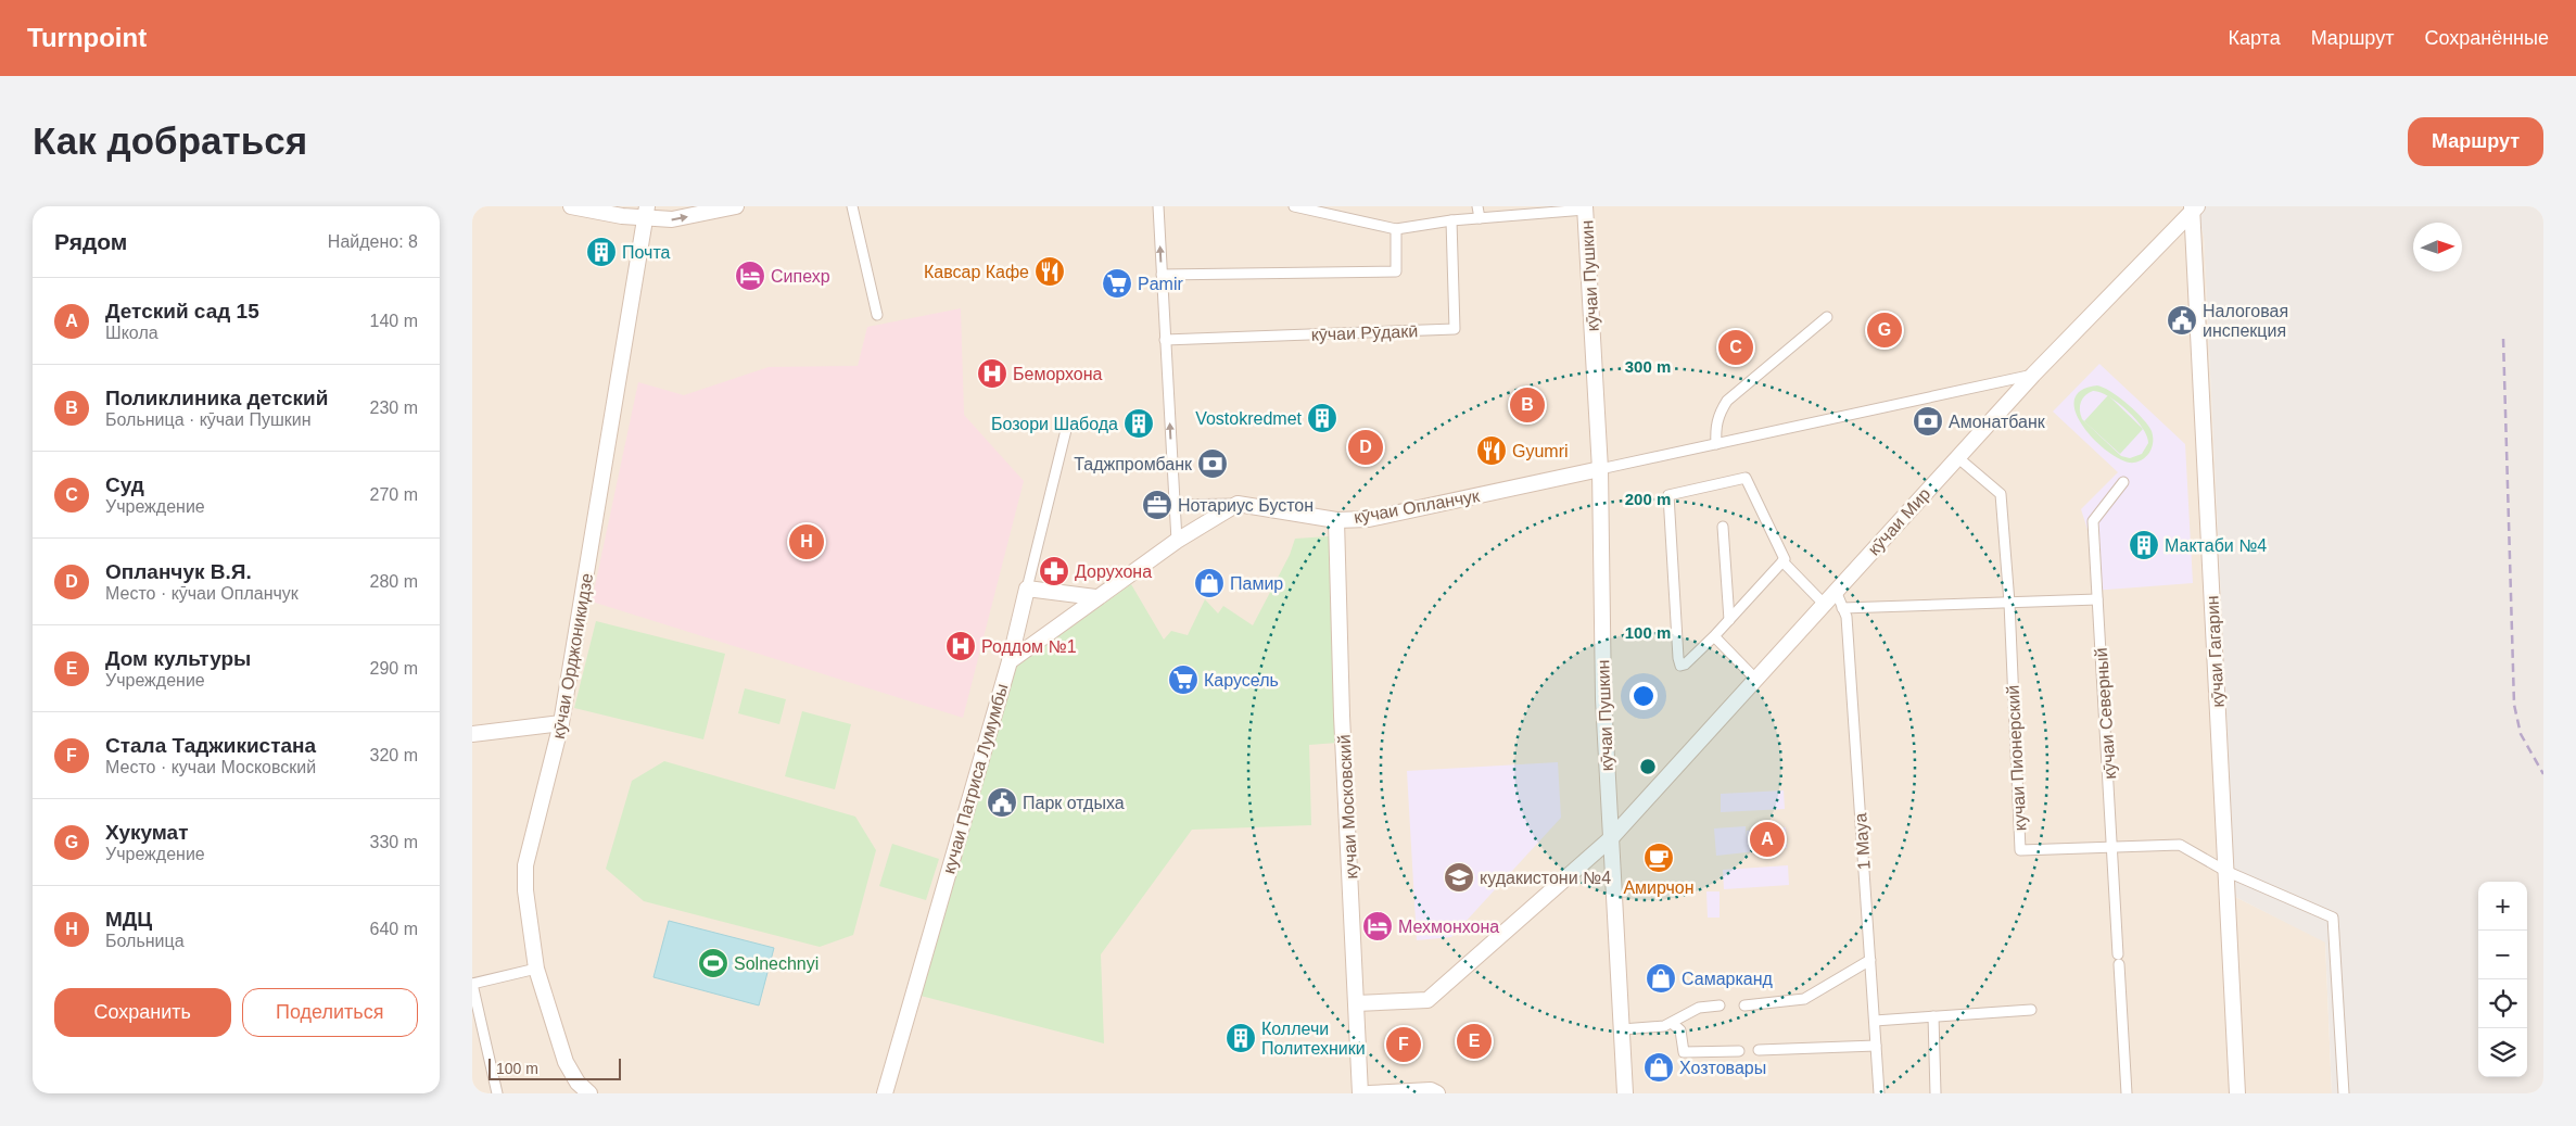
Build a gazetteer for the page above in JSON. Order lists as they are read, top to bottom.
{
  "streets": {
    "street": [
      "кӯчаи Пушкин",
      "кӯчаи Рӯдакӣ",
      "кӯчаи Опланчук",
      "кӯчаи Мир",
      "кӯчаи Гагарин",
      "кӯчаи Орджоникидзе",
      "кӯчаи Северный",
      "кучаи Пионерский",
      "кучаи Патриса Лумумбы",
      "кучаи Московский",
      "1 Maya"
    ]
  },
  "crossings": [
    ["кӯчаи Пушкин", "кӯчаи Опланчук"],
    ["кӯчаи Пушкин", "кӯчаи Мир"],
    ["кӯчаи Опланчук", "кучаи Московский"],
    ["кӯчаи Мир", "кӯчаи Гагарин"],
    ["кӯчаи Мир", "кучаи Пионерский"],
    ["кӯчаи Мир", "1 Maya"],
    ["кӯчаи Гагарин", "кучаи Пионерский"],
    ["кӯчаи Северный", "кучаи Пионерский"]
  ],
  "places": {
    "building": [
      "Почта",
      "Vostokredmet",
      "Бозори Шабода",
      "Мактаби №4",
      "Коллечи Политехники"
    ],
    "restaurant": ["Кавсар Кафе", "Gyumri"],
    "hotel": ["Сипехр", "Мехмонхона"],
    "supermarket": ["Pamir", "Карусель"],
    "public building": ["Налоговая инспекция", "Парк отдыха"],
    "hospital": ["Беморхона", "Роддом №1"],
    "bank": ["Амонатбанк", "Таджпромбанк"],
    "office": ["Нотариус Бустон"],
    "pharmacy": ["Дорухона"],
    "shop": ["Памир", "Самарканд", "Хозтовары"],
    "cafe": ["Амирчон"],
    "school or university": ["кудакистони №4"],
    "sports": ["Solnechnyi"]
  },
  "scale_bar": "100 m",
  "north": "right",
  "page": {
    "header": "Turnpoint",
    "nav": ["Карта", "Маршрут", "Сохранённые"],
    "buttons": [
      "Маршрут",
      ["Сохранить", "Поделиться"]
    ],
    "title": "Как добраться",
    "heading": ["Рядом", "Найдено: 8"],
    "list": [
      {
        "mark": "A",
        "name": "Детский сад 15",
        "note": "Школа",
        "value": "140 m"
      },
      {
        "mark": "B",
        "name": "Поликлиника детский",
        "note": "Больница · кӯчаи Пушкин",
        "value": "230 m"
      },
      {
        "mark": "C",
        "name": "Суд",
        "note": "Учреждение",
        "value": "270 m"
      },
      {
        "mark": "D",
        "name": "Опланчук В.Я.",
        "note": "Место · кӯчаи Опланчук",
        "value": "280 m"
      },
      {
        "mark": "E",
        "name": "Дом культуры",
        "note": "Учреждение",
        "value": "290 m"
      },
      {
        "mark": "F",
        "name": "Стала Таджикистана",
        "note": "Место · кучаи Московский",
        "value": "320 m"
      },
      {
        "mark": "G",
        "name": "Хукумат",
        "note": "Учреждение",
        "value": "330 m"
      },
      {
        "mark": "H",
        "name": "МДЦ",
        "note": "Больница",
        "value": "640 m"
      }
    ],
    "pins": [
      "G",
      "C",
      "B",
      "D",
      "H",
      "A",
      "E",
      "F"
    ],
    "map_buttons": ["+", "−"],
    "scale": "100 m"
  },
  "rings": ["300 m", "200 m", "100 m"]
}
